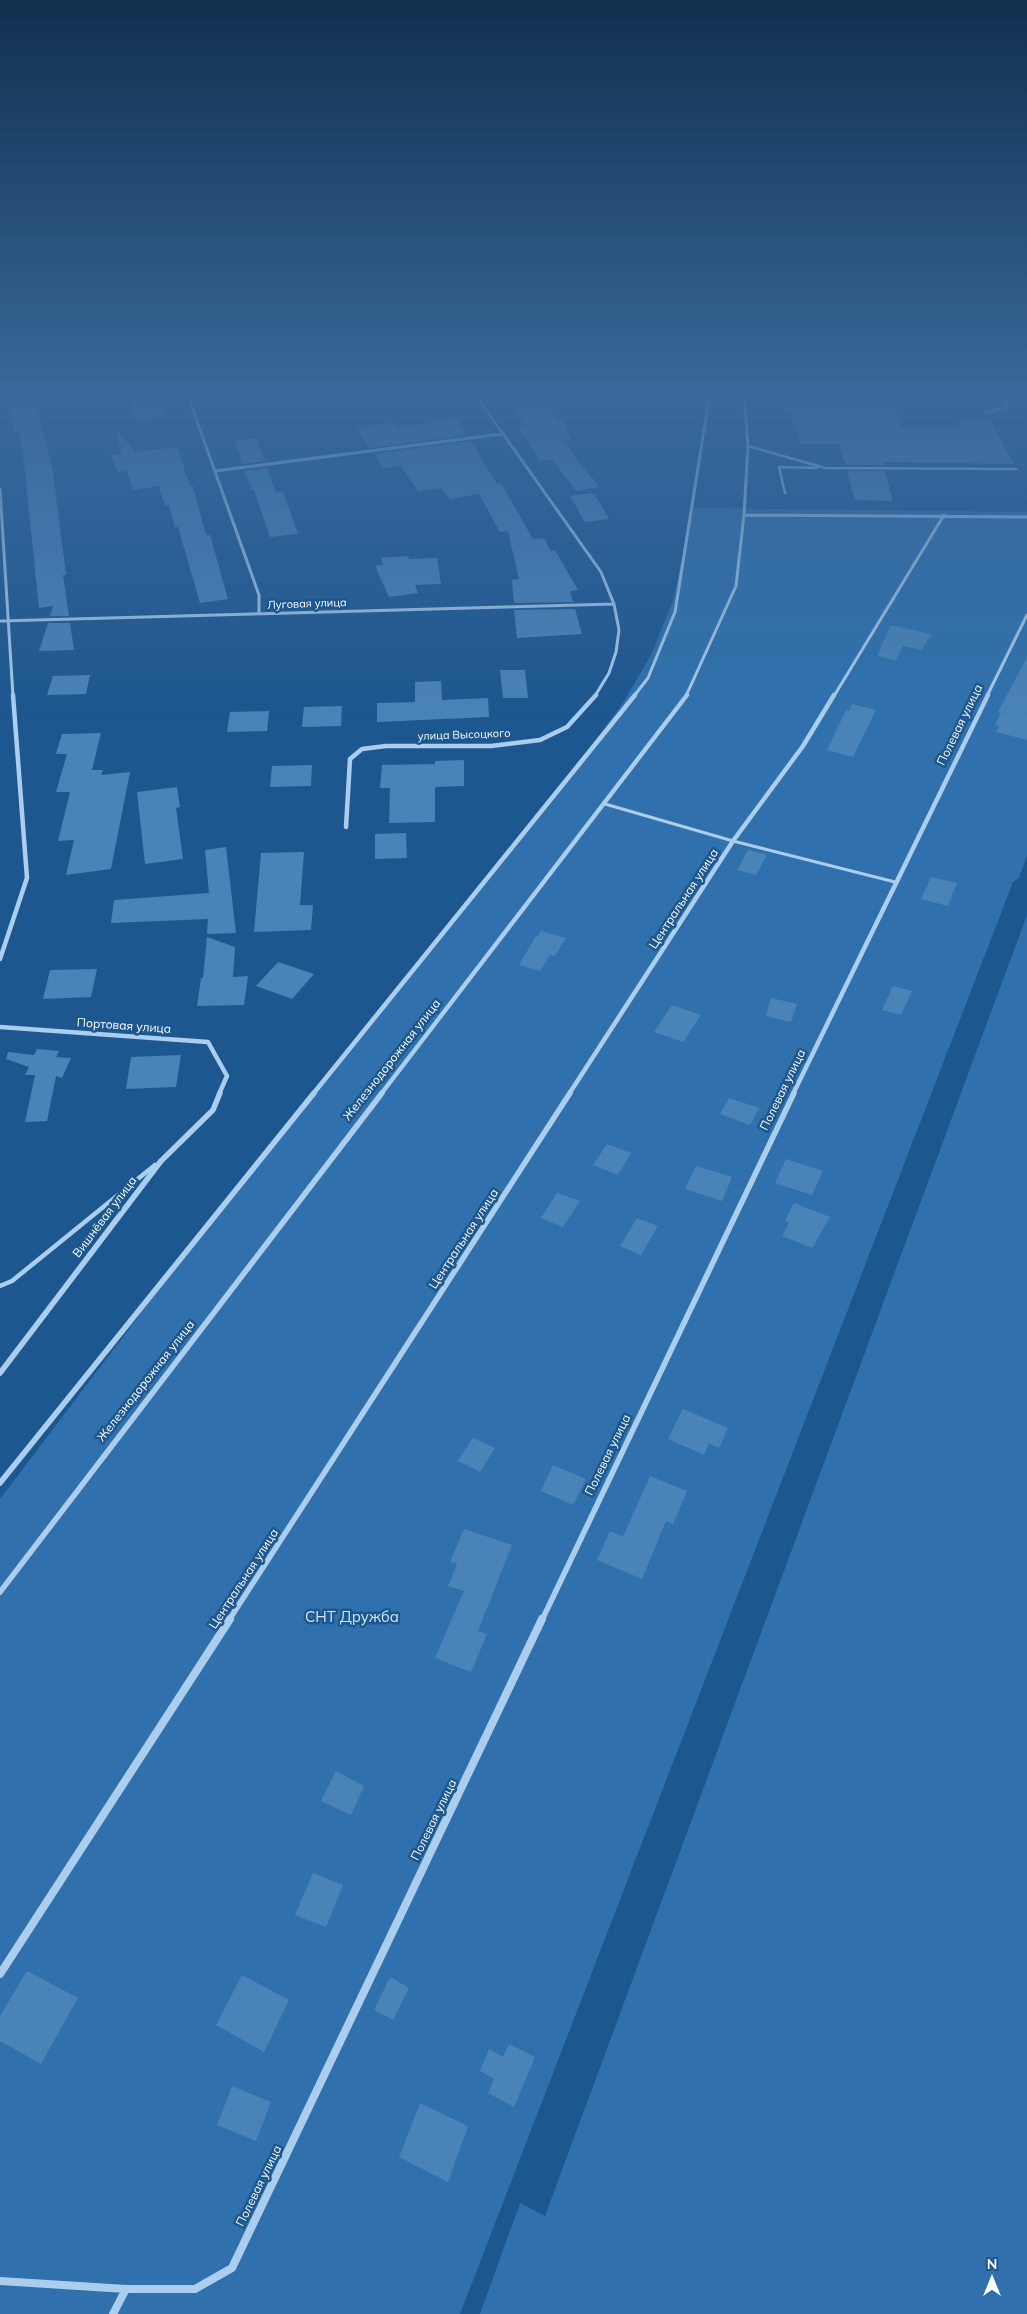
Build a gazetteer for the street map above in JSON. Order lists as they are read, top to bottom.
{
  "streets": {
    "street": [
      "Луговая улица",
      "Полевая улица",
      "улица Высоцкого",
      "Центральная улица",
      "Портовая улица",
      "Железнодорожная улица",
      "Вишнёвая улица"
    ]
  },
  "crossings": [
    ["Луговая улица", "улица Высоцкого"],
    ["Портовая улица", "Вишнёвая улица"]
  ],
  "parks": ["СНТ Дружба"],
  "north": "top"
}
